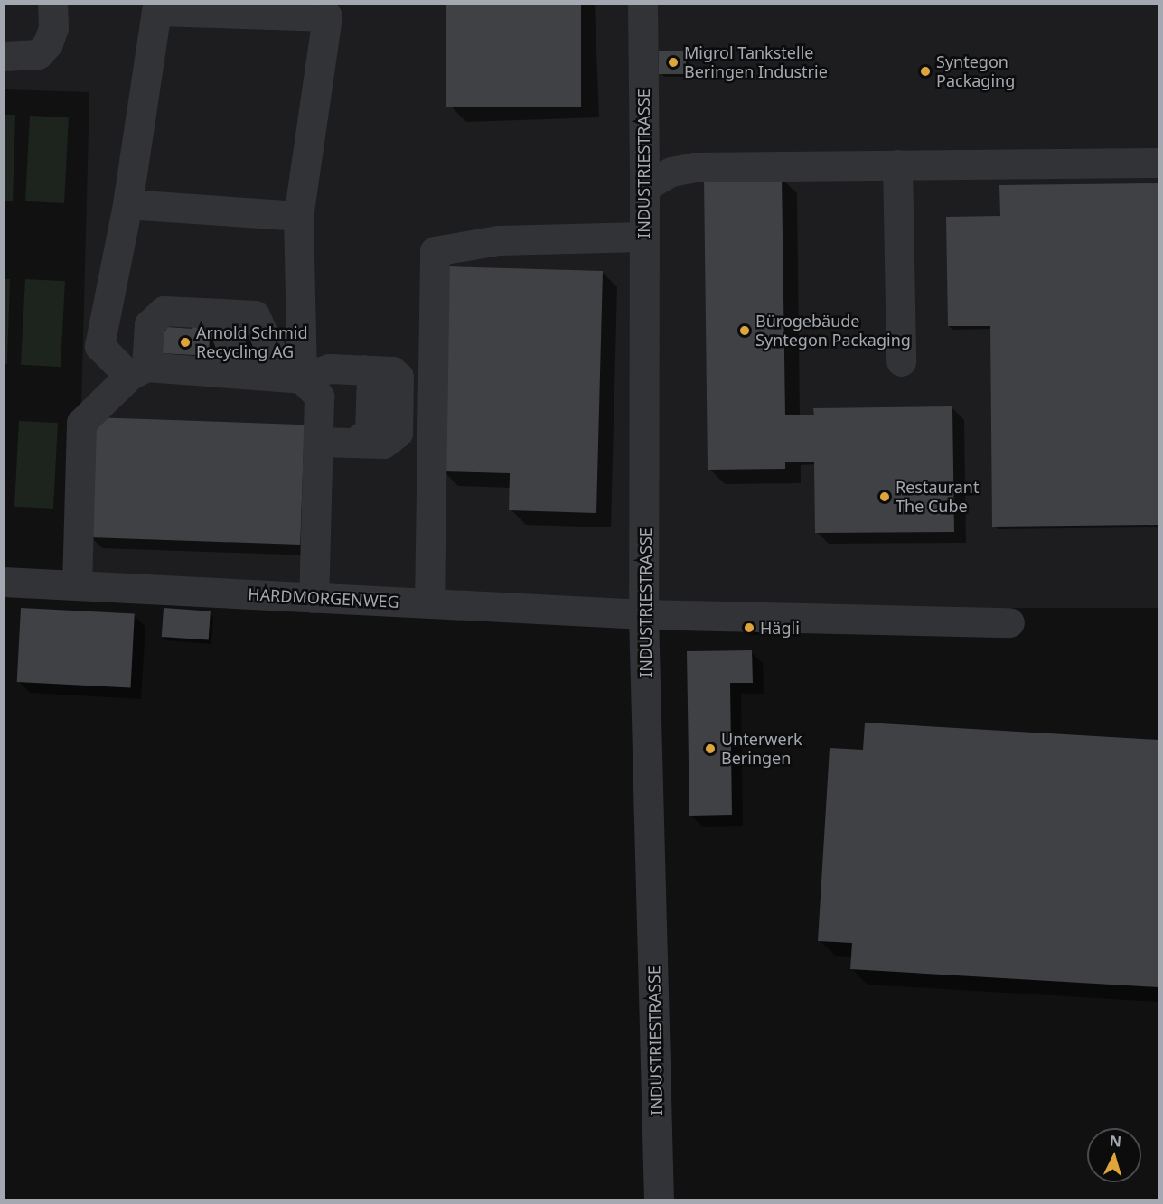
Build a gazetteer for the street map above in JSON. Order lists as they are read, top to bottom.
{
  "streets": {
    "street": ["INDUSTRIESTRASSE", "HARDMORGENWEG"]
  },
  "crossings": [
    ["INDUSTRIESTRASSE", "HARDMORGENWEG"]
  ],
  "places": [
    "Migrol Tankstelle Beringen Industrie",
    "Syntegon Packaging",
    "Bürogebäude Syntegon Packaging",
    "Arnold Schmid Recycling AG",
    "Restaurant The Cube",
    "Hägli",
    "Unterwerk Beringen"
  ],
  "north": "top"
}
